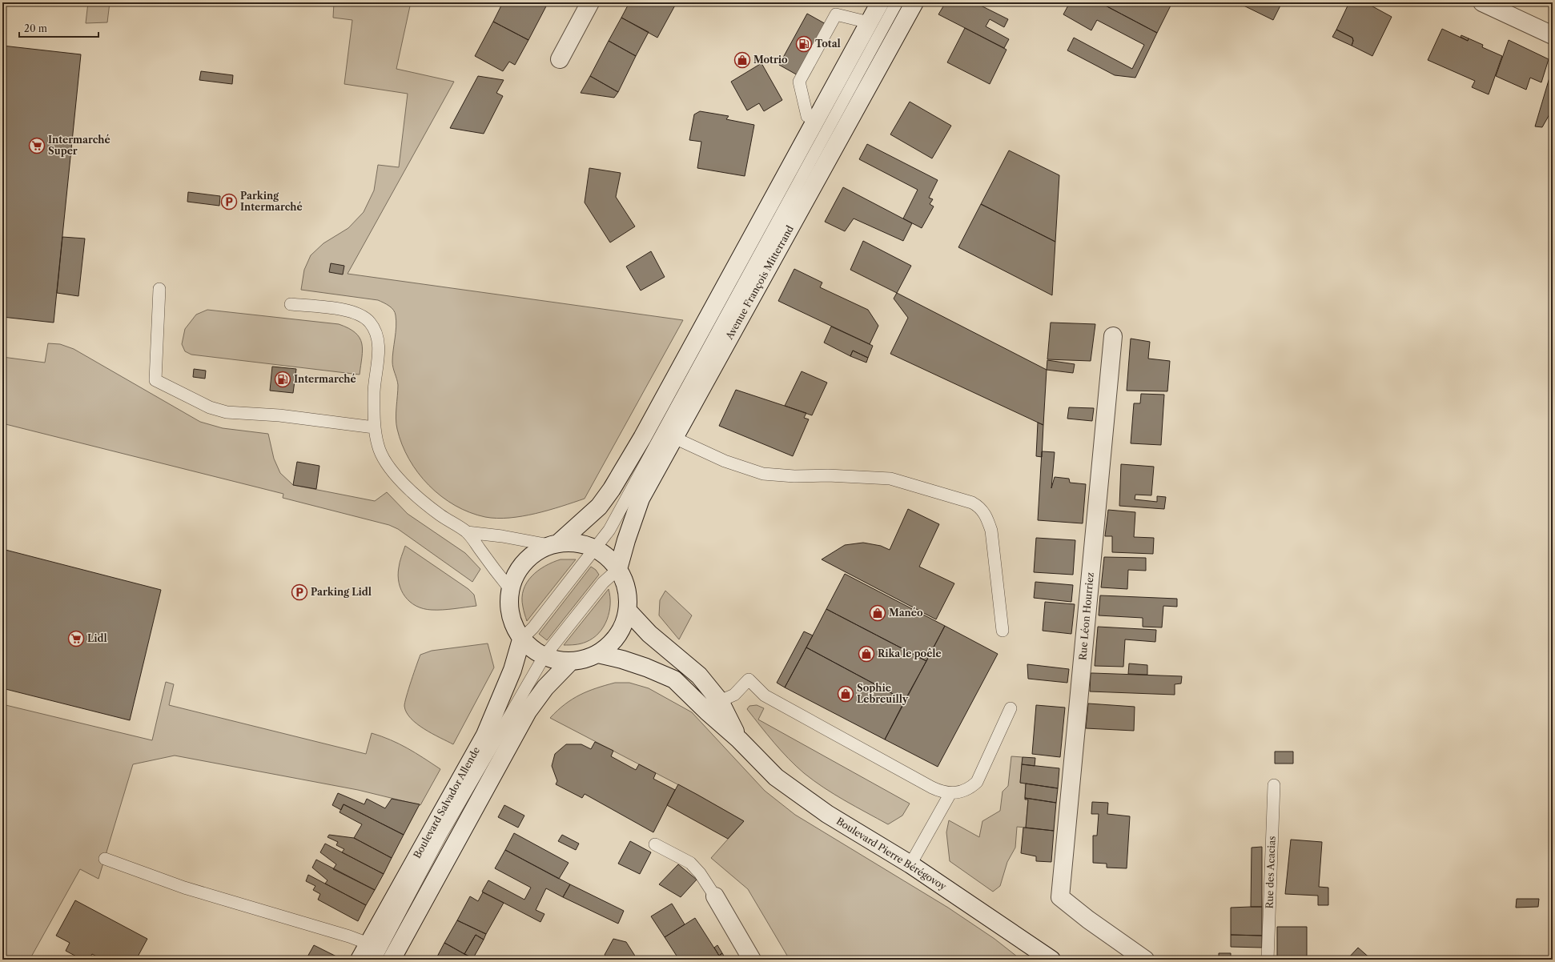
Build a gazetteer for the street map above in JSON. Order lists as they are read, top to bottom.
{
  "streets": {
    "main road": [
      "Avenue François Mitterrand",
      "Rue Léon Hourriez",
      "Boulevard Salvador Allende",
      "Boulevard Pierre Bérégovoy"
    ],
    "lane": ["Rue des Acacias"]
  },
  "places": {
    "fuel station": ["Total", "Intermarché"],
    "shop": [
      "Motrio",
      "Manéo",
      "Rika le poêle",
      "Sophie Lebreuilly"
    ],
    "supermarket": ["Intermarché Super", "Lidl"],
    "parking": ["Parking Intermarché", "Parking Lidl"]
  },
  "scale_bar": "20 m"
}
